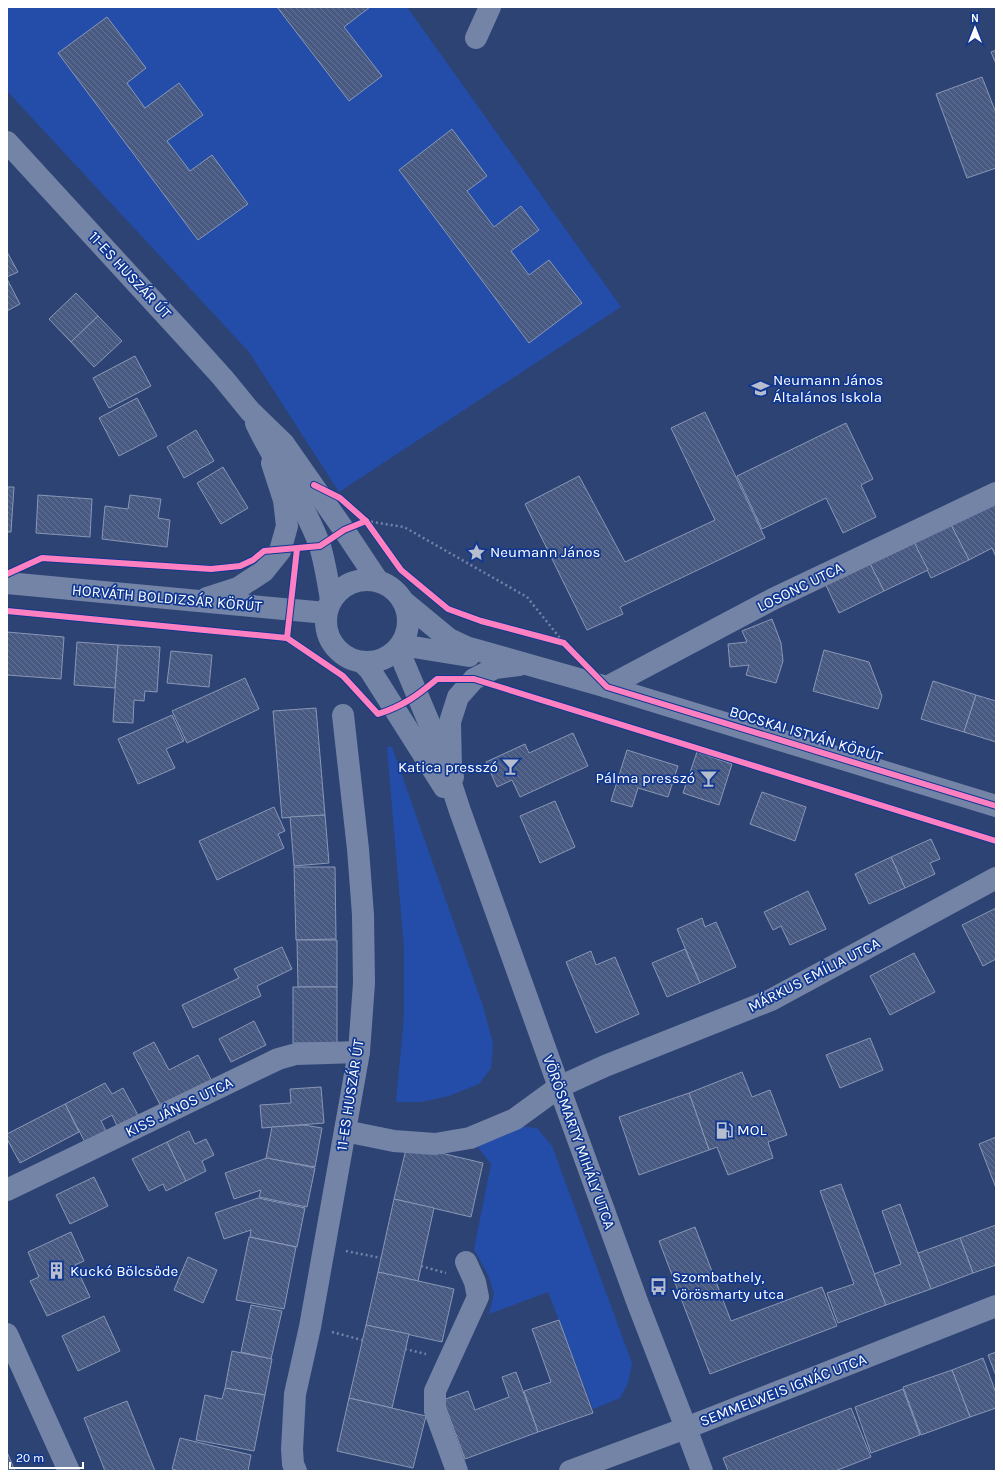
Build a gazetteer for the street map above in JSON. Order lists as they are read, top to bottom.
{
  "streets": {
    "main road": ["11-ES HUSZÁR ÚT", "VÖRÖSMARTY MIHÁLY UTCA", "SEMMELWEIS IGNÁC UTCA"],
    "street": [
      "LOSONC UTCA",
      "HORVÁTH BOLDIZSÁR KÖRÚT",
      "BOCSKAI ISTVÁN KÖRÚT",
      "MÁRKUS EMÍLIA UTCA",
      "KISS JÁNOS UTCA"
    ]
  },
  "crossings": [
    ["11-ES HUSZÁR ÚT", "HORVÁTH BOLDIZSÁR KÖRÚT"],
    ["11-ES HUSZÁR ÚT", "BOCSKAI ISTVÁN KÖRÚT"],
    ["11-ES HUSZÁR ÚT", "MÁRKUS EMÍLIA UTCA"],
    ["11-ES HUSZÁR ÚT", "KISS JÁNOS UTCA"],
    ["LOSONC UTCA", "BOCSKAI ISTVÁN KÖRÚT"],
    ["HORVÁTH BOLDIZSÁR KÖRÚT", "BOCSKAI ISTVÁN KÖRÚT"],
    ["MÁRKUS EMÍLIA UTCA", "VÖRÖSMARTY MIHÁLY UTCA"],
    ["VÖRÖSMARTY MIHÁLY UTCA", "SEMMELWEIS IGNÁC UTCA"]
  ],
  "places": {
    "school or university": ["Neumann János Általános Iskola"],
    "place": ["Neumann János"],
    "bar": ["Katica presszó", "Pálma presszó"],
    "fuel station": ["MOL"],
    "building": ["Kuckó Bölcsőde"],
    "bus stop": ["Szombathely, Vörösmarty utca"]
  },
  "scale_bar": "20 m",
  "north": "top"
}
